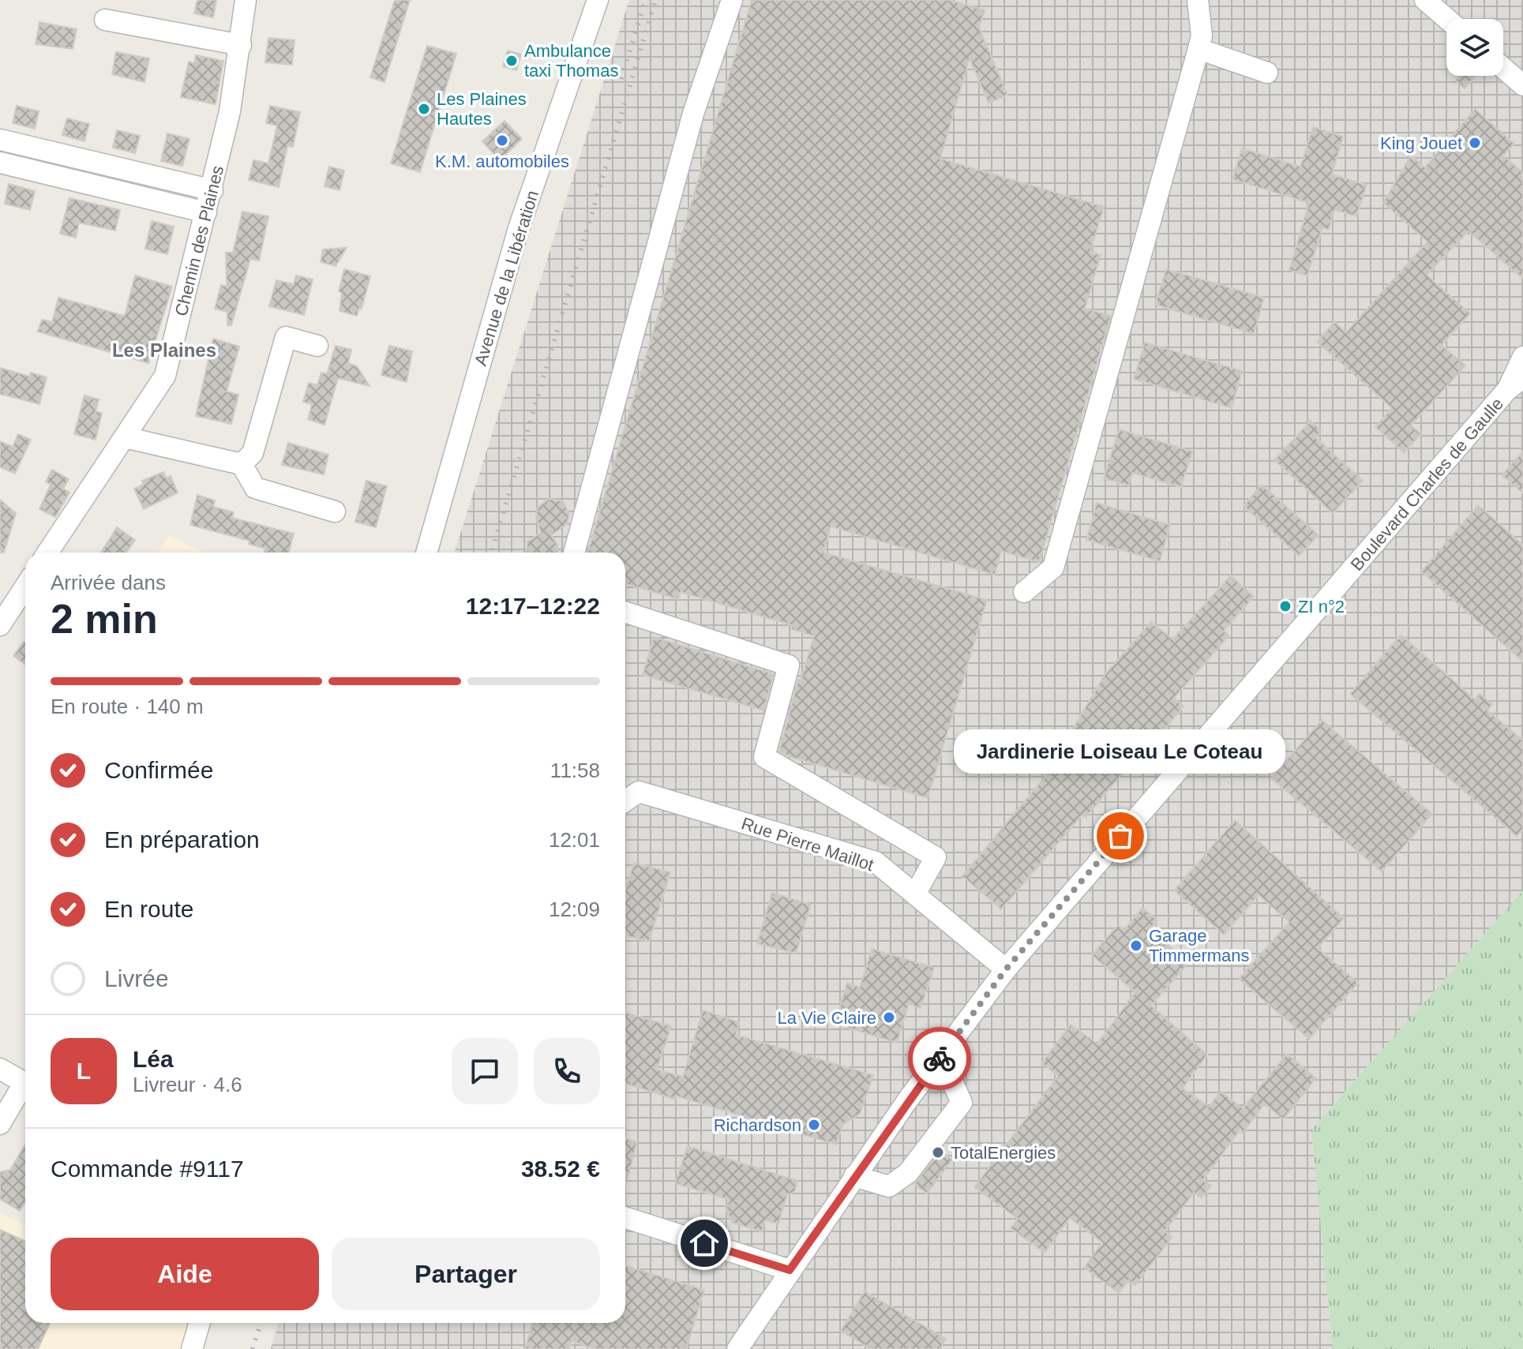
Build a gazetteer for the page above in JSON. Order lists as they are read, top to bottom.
{
  "streets": {
    "street": [
      "Chemin des Plaines",
      "Avenue de la Libération",
      "Boulevard Charles de Gaulle",
      "Rue Pierre Maillot"
    ]
  },
  "crossings": [
    ["Boulevard Charles de Gaulle", "Rue Pierre Maillot"]
  ],
  "districts": ["Les Plaines"],
  "places": [
    "Ambulance taxi Thomas",
    "Les Plaines Hautes",
    "K.M. automobiles",
    "King Jouet",
    "ZI n°2",
    "Jardinerie Loiseau Le Coteau",
    "Garage Timmermans",
    "La Vie Claire",
    "Richardson",
    "TotalEnergies"
  ],
  "page": {
    "heading": ["2 min", "Arrivée dans", "12:17–12:22"],
    "panel": [
      "Léa",
      "Livreur · 4.6",
      "Commande #9117",
      "38.52 €"
    ],
    "bar": "En route · 140 m",
    "bubble": "Jardinerie Loiseau Le Coteau",
    "list": [
      ["Confirmée", "11:58"],
      ["En préparation", "12:01"],
      ["En route", "12:09"],
      "Livrée"
    ],
    "round": "L",
    "buttons": ["Aide", "Partager"]
  }
}
